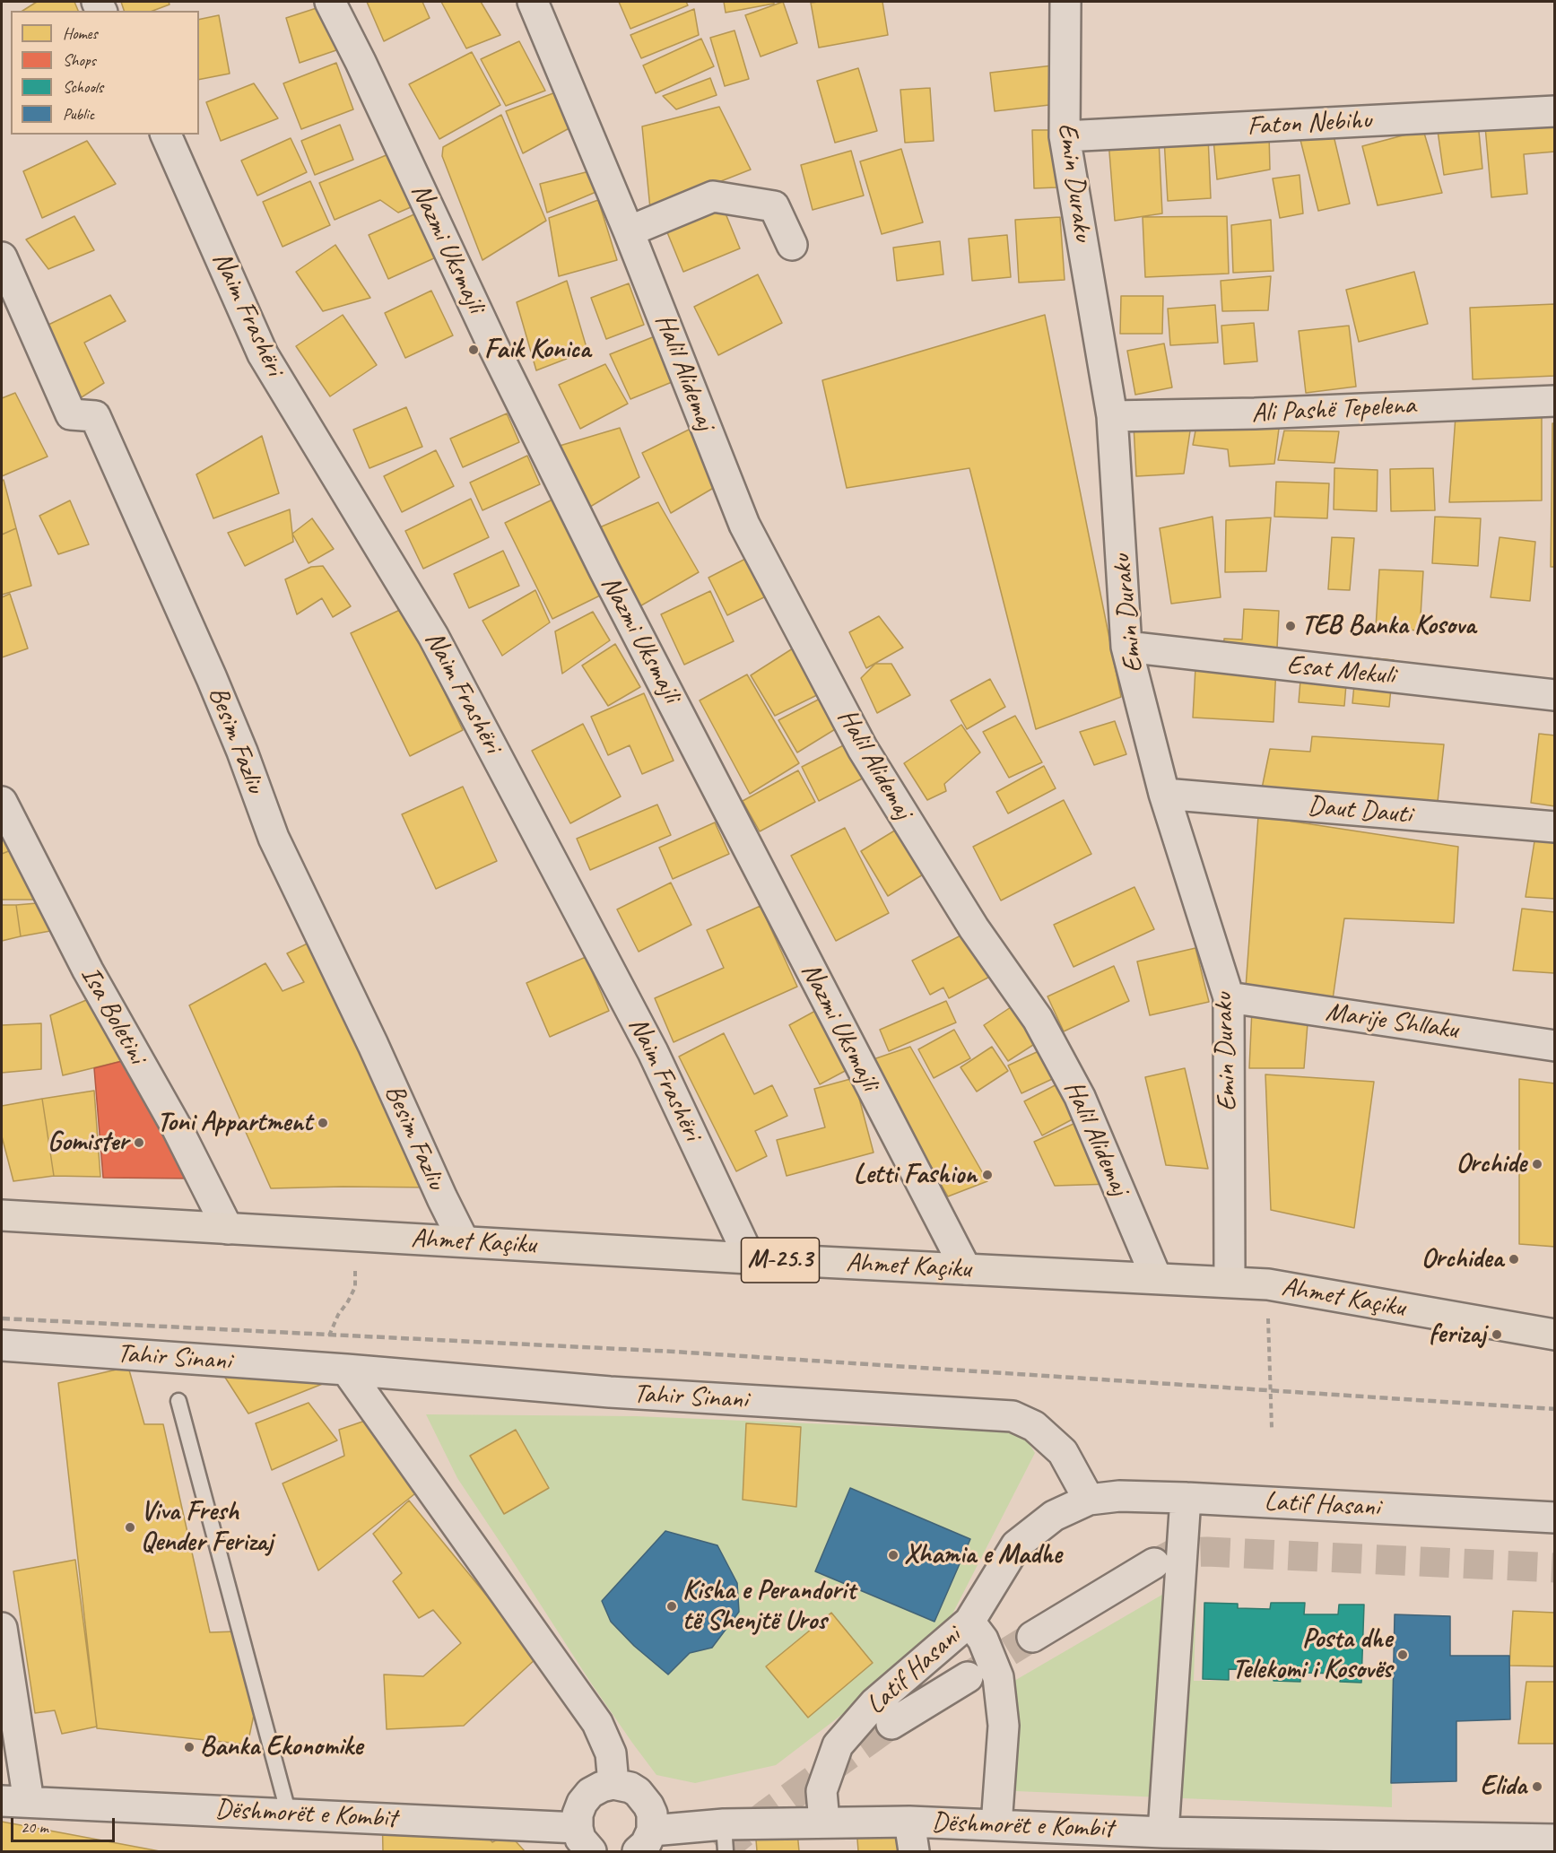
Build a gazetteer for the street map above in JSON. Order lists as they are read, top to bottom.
{
  "streets": {
    "main road": ["Ahmet Kaçiku", "M-25.3"],
    "street": [
      "Faton Nebihu",
      "Emin Duraku",
      "Nazmi Uksmajli",
      "Naim Frashëri",
      "Halil Alidemaj",
      "Ali Pashë Tepelena",
      "Esat Mekuli",
      "Besim Fazliu",
      "Daut Dauti",
      "Isa Boletini",
      "Marije Shllaku",
      "Tahir Sinani",
      "Latif Hasani",
      "Dëshmorët e Kombit"
    ]
  },
  "crossings": [
    ["Faton Nebihu", "Emin Duraku"],
    ["Emin Duraku", "Ali Pashë Tepelena"],
    ["Emin Duraku", "Esat Mekuli"],
    ["Emin Duraku", "Daut Dauti"],
    ["Emin Duraku", "Marije Shllaku"],
    ["Emin Duraku", "Ahmet Kaçiku"],
    ["Nazmi Uksmajli", "Ahmet Kaçiku"],
    ["Naim Frashëri", "Ahmet Kaçiku"],
    ["Halil Alidemaj", "Ahmet Kaçiku"],
    ["Besim Fazliu", "Ahmet Kaçiku"],
    ["Isa Boletini", "Ahmet Kaçiku"],
    ["Tahir Sinani", "Latif Hasani"],
    ["Latif Hasani", "Dëshmorët e Kombit"]
  ],
  "places": [
    "Faik Konica",
    "TEB Banka Kosova",
    "Toni Appartment",
    "Gomister",
    "Orchide",
    "Letti Fashion",
    "Orchidea",
    "ferizaj",
    "Viva Fresh Qender Ferizaj",
    "Xhamia e Madhe",
    "Kisha e Perandorit të Shenjtë Uros",
    "Posta dhe Telekomi i Kosovës",
    "Banka Ekonomike",
    "Elida"
  ],
  "legend": [
    "Homes",
    "Shops",
    "Schools",
    "Public"
  ],
  "scale_bar": "20 m"
}
